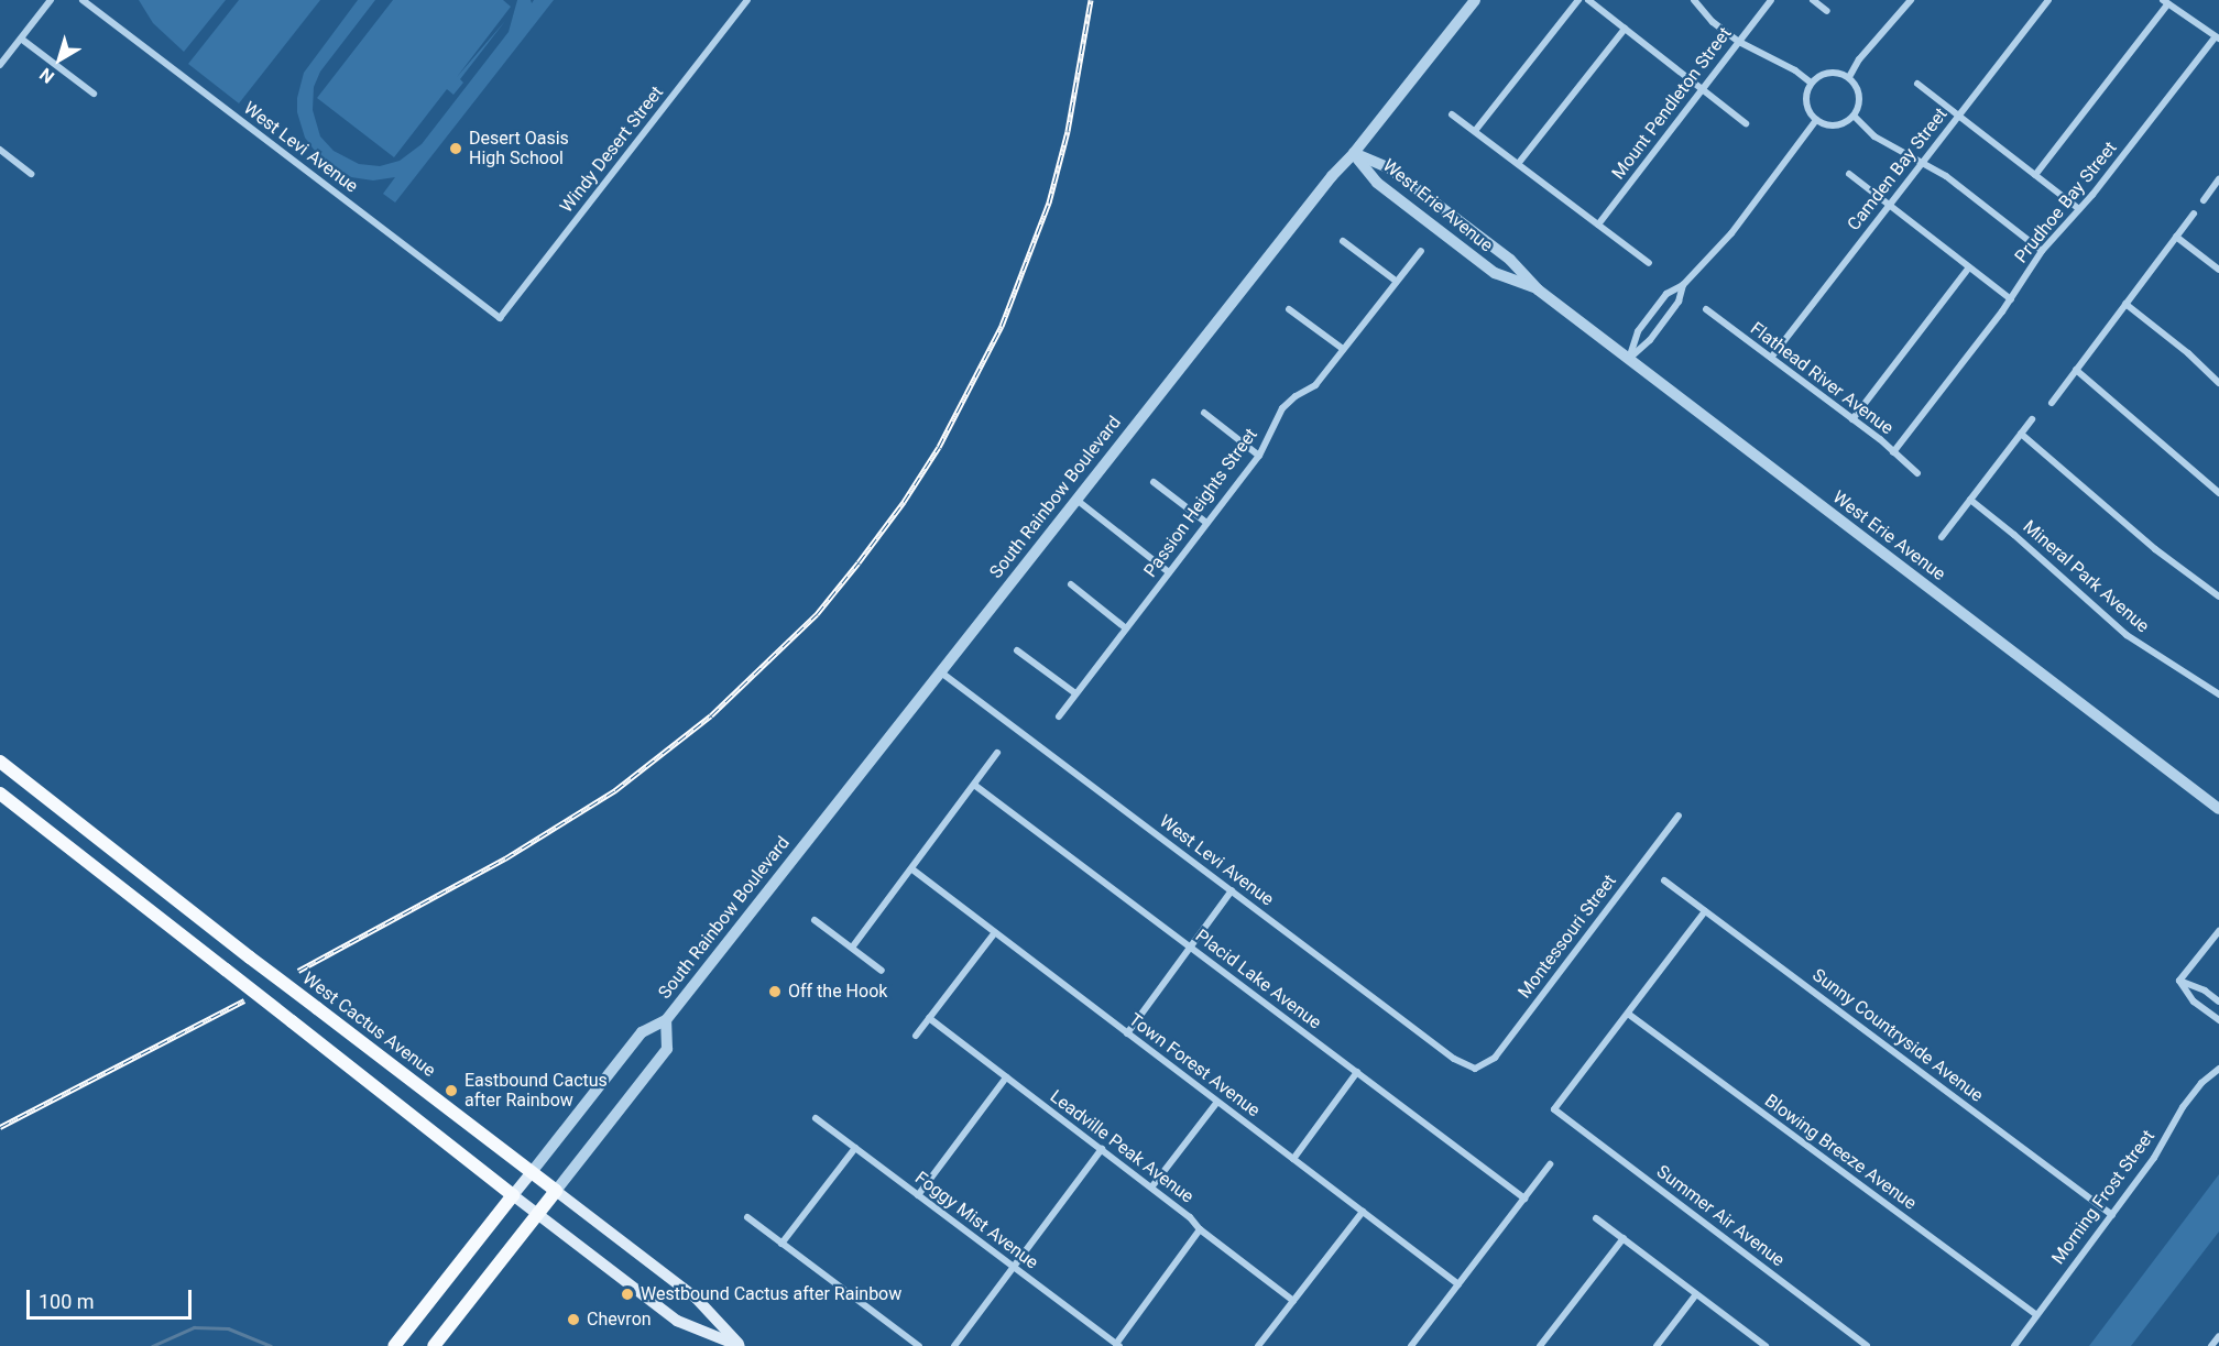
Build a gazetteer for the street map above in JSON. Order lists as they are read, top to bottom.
{
  "streets": {
    "main road": ["South Rainbow Boulevard", "West Cactus Avenue"],
    "street": [
      "Mount Pendleton Street",
      "West Levi Avenue",
      "Windy Desert Street",
      "Camden Bay Street",
      "Prudhoe Bay Street",
      "West Erie Avenue",
      "Flathead River Avenue",
      "Passion Heights Street",
      "Mineral Park Avenue",
      "Montessouri Street",
      "Placid Lake Avenue",
      "Sunny Countryside Avenue",
      "Town Forest Avenue",
      "Leadville Peak Avenue",
      "Blowing Breeze Avenue",
      "Morning Frost Street",
      "Summer Air Avenue",
      "Foggy Mist Avenue"
    ]
  },
  "crossings": [
    ["West Levi Avenue", "Windy Desert Street"],
    ["West Levi Avenue", "South Rainbow Boulevard"],
    ["West Levi Avenue", "Montessouri Street"],
    ["Camden Bay Street", "Flathead River Avenue"],
    ["Prudhoe Bay Street", "Flathead River Avenue"],
    ["West Erie Avenue", "South Rainbow Boulevard"],
    ["South Rainbow Boulevard", "West Cactus Avenue"],
    ["Sunny Countryside Avenue", "Morning Frost Street"],
    ["Blowing Breeze Avenue", "Morning Frost Street"],
    ["Blowing Breeze Avenue", "Summer Air Avenue"]
  ],
  "places": [
    "Desert Oasis High School",
    "Off the Hook",
    "Eastbound Cactus after Rainbow",
    "Westbound Cactus after Rainbow",
    "Chevron"
  ],
  "scale_bar": "100 m",
  "north": "bottom left"
}
